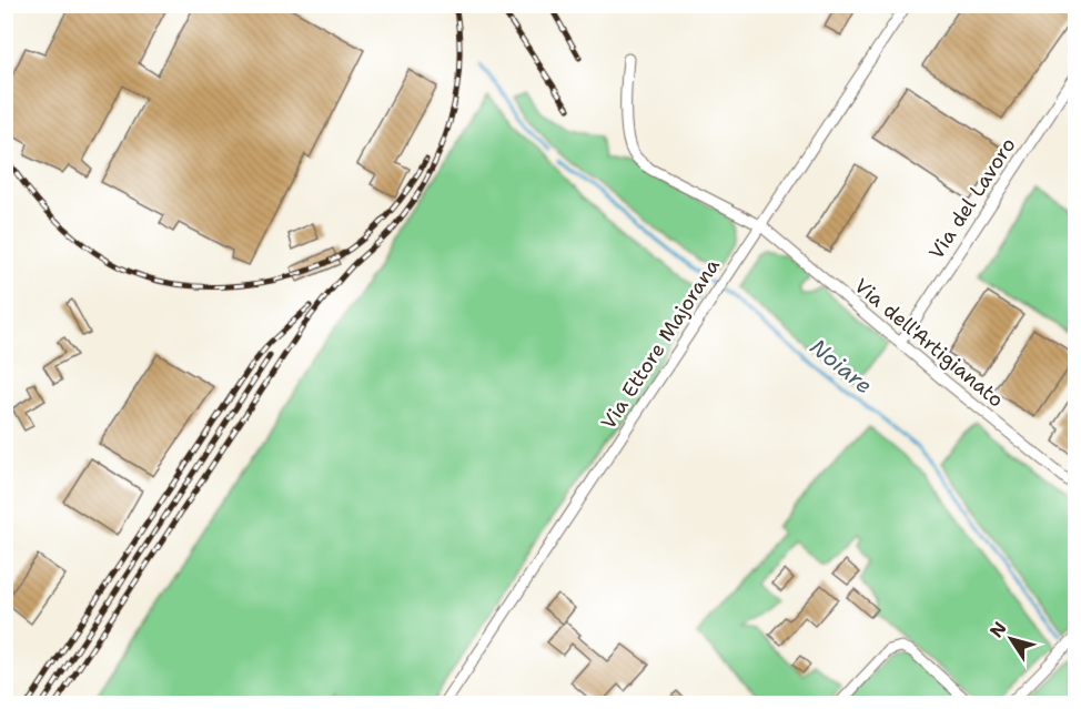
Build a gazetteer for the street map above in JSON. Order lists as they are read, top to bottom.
{
  "streets": {
    "street": ["Via del Lavoro", "Via dell'Artigianato", "Via Ettore Majorana"]
  },
  "crossings": [
    ["Via del Lavoro", "Via dell'Artigianato"],
    ["Via dell'Artigianato", "Via Ettore Majorana"]
  ],
  "water": ["Noiare"],
  "north": "top left"
}
